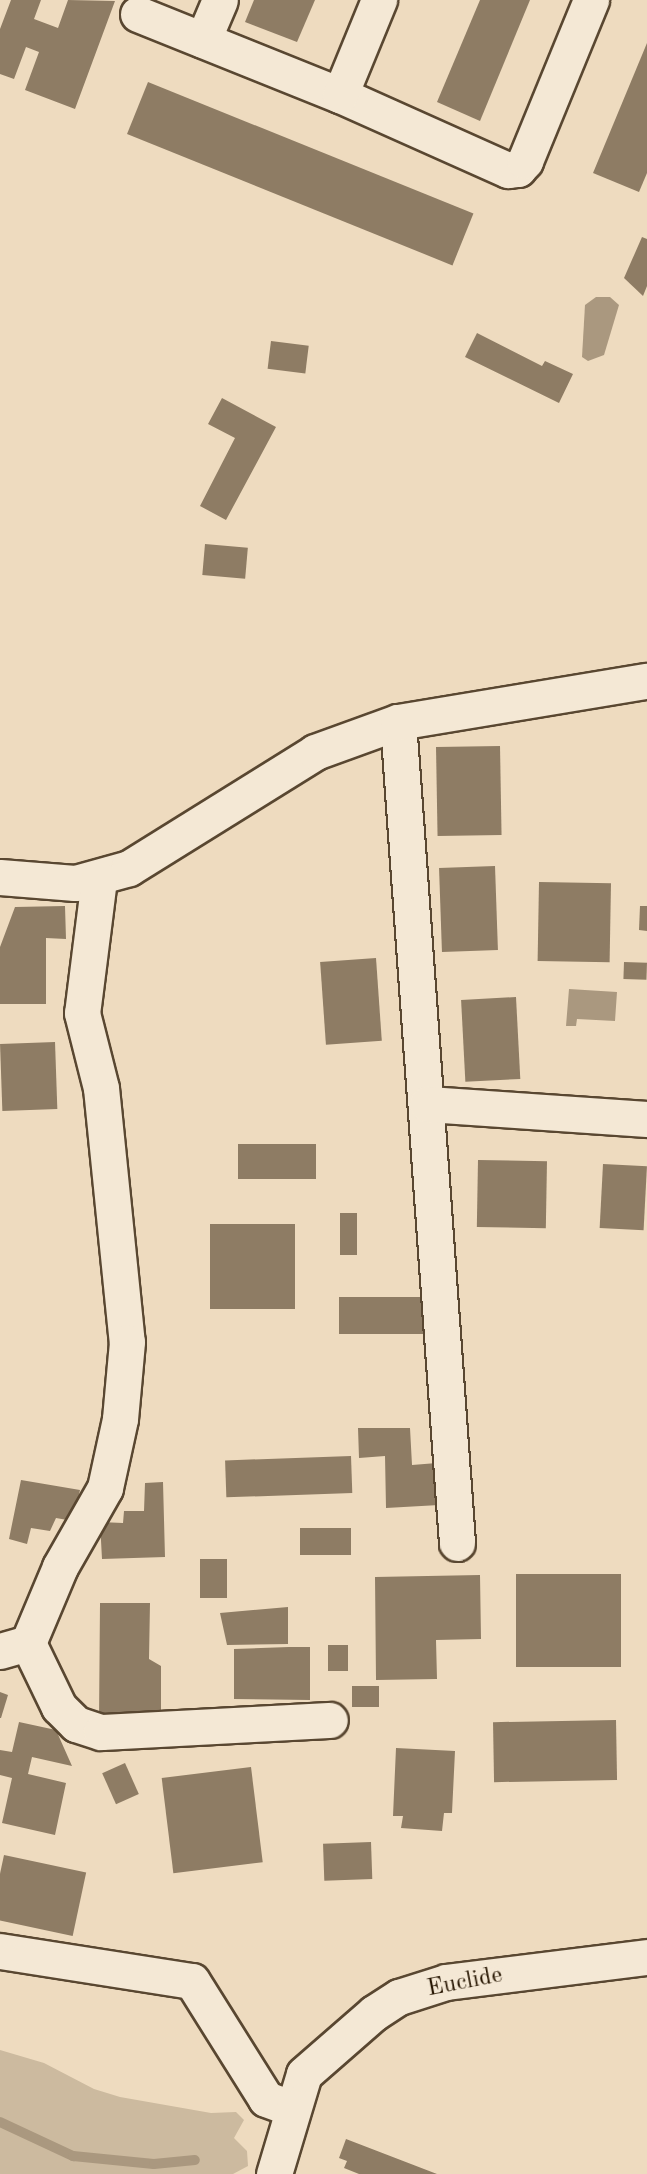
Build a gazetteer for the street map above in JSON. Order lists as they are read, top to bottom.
{
  "streets": {
    "street": ["Euclide"]
  }
}
